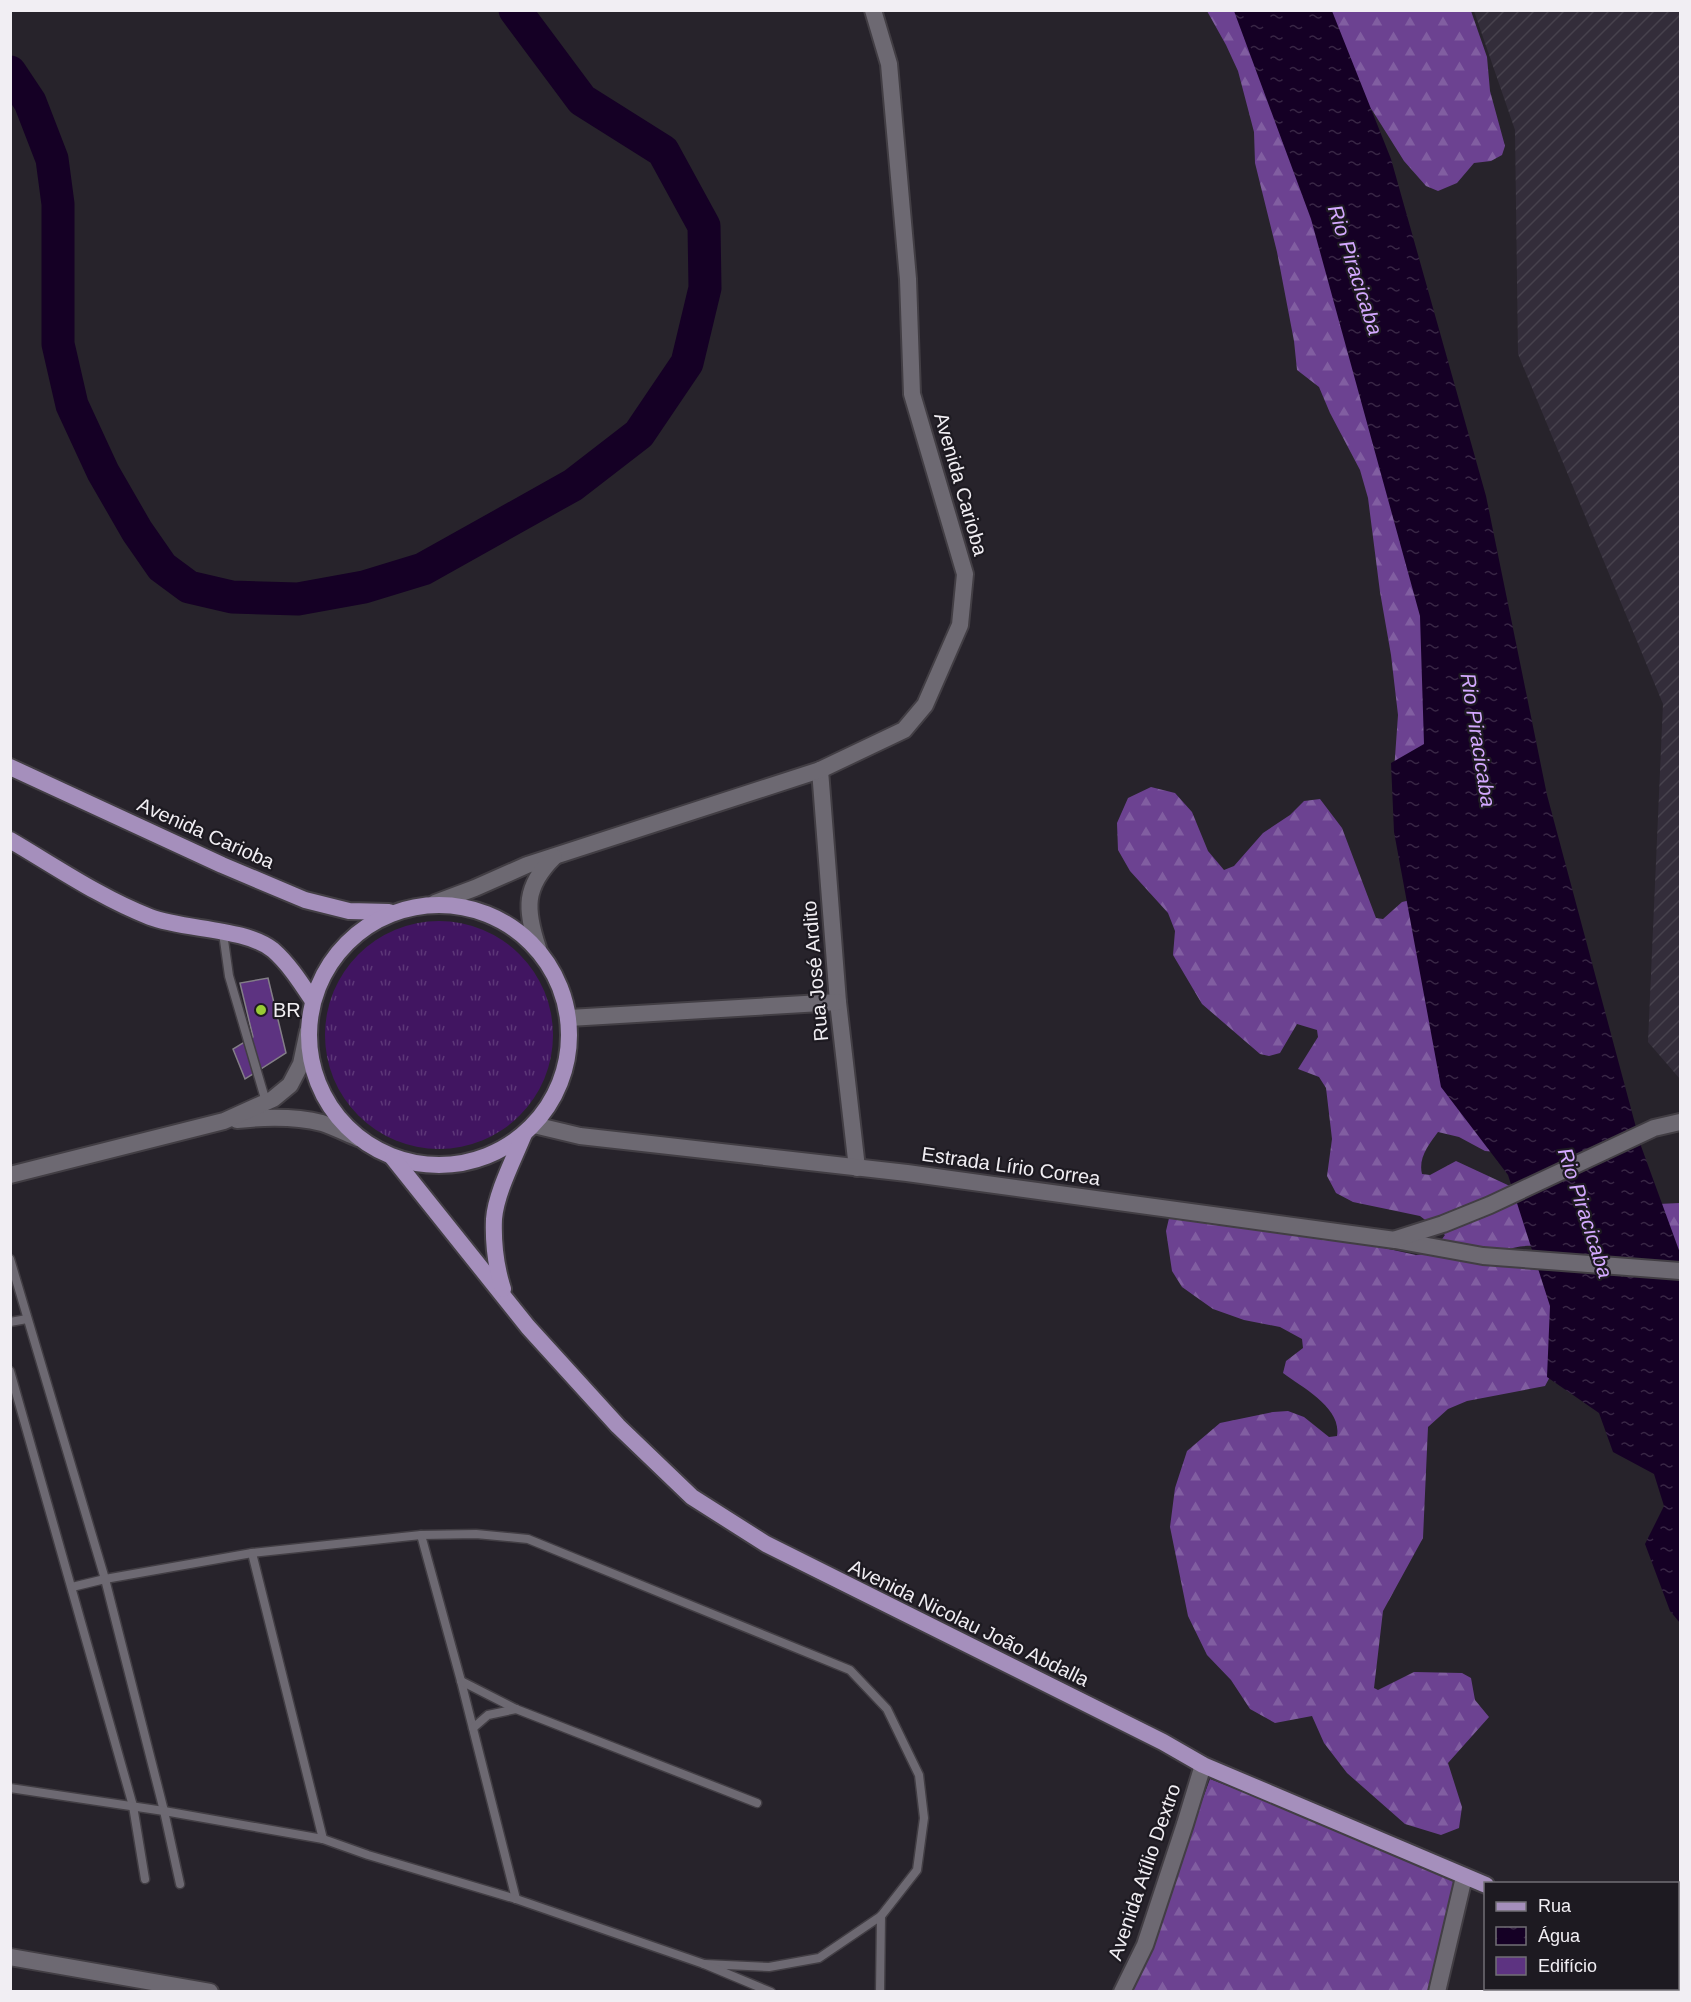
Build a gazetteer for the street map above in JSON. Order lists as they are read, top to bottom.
{
  "streets": {
    "main road": ["Avenida Carioba", "Avenida Nicolau João Abdalla"],
    "street": ["Rua José Ardito", "Estrada Lírio Correa", "Avenida Atílio Dextro"]
  },
  "crossings": [
    ["Avenida Carioba", "Rua José Ardito"],
    ["Rua José Ardito", "Estrada Lírio Correa"],
    ["Estrada Lírio Correa", "Avenida Nicolau João Abdalla"],
    ["Avenida Nicolau João Abdalla", "Avenida Atílio Dextro"]
  ],
  "water": ["Rio Piracicaba"],
  "places": ["BR"],
  "legend": ["Rua", "Água", "Edifício"]
}
